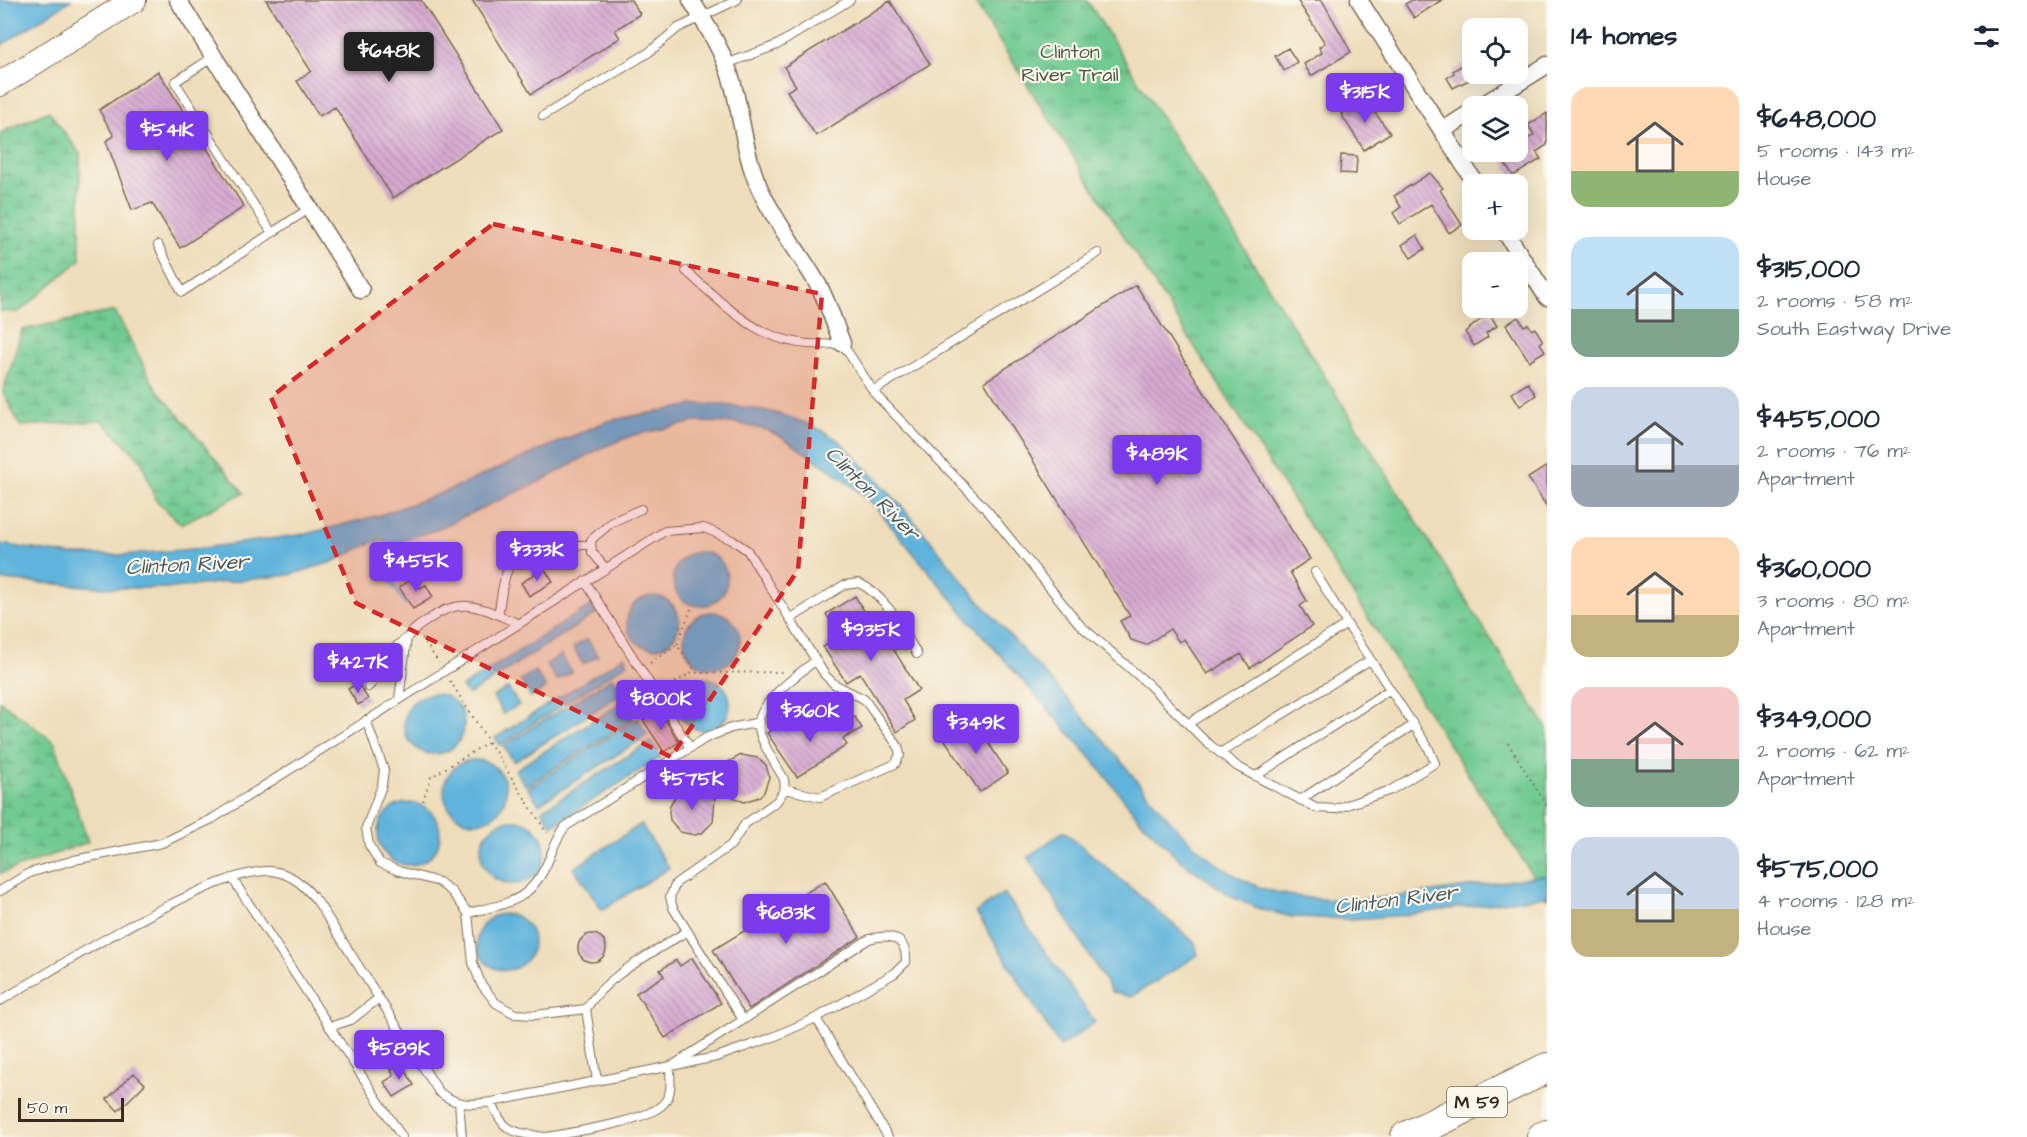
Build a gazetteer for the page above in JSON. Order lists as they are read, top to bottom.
{
  "streets": {
    "highway": ["M 59"]
  },
  "water": ["Clinton River"],
  "parks": ["Clinton River Trail"],
  "scale_bar": "50 m",
  "page": {
    "heading": "14 homes",
    "map_buttons": ["+", "−"],
    "price": [
      "$648K",
      "$315K",
      "$541K",
      "$489K",
      "$333K",
      "$455K",
      "$935K",
      "$427K",
      "$800K",
      "$360K",
      "$349K",
      "$575K",
      "$683K",
      "$589K"
    ],
    "list": [
      {
        "name": "$648,000",
        "note": "5 rooms · 143 m² · House"
      },
      {
        "name": "$315,000",
        "note": "2 rooms · 58 m² · South Eastway Drive"
      },
      {
        "name": "$455,000",
        "note": "2 rooms · 76 m² · Apartment"
      },
      {
        "name": "$360,000",
        "note": "3 rooms · 80 m² · Apartment"
      },
      {
        "name": "$349,000",
        "note": "2 rooms · 62 m² · Apartment"
      },
      {
        "name": "$575,000",
        "note": "4 rooms · 128 m² · House"
      }
    ],
    "scale": "50 m"
  }
}
